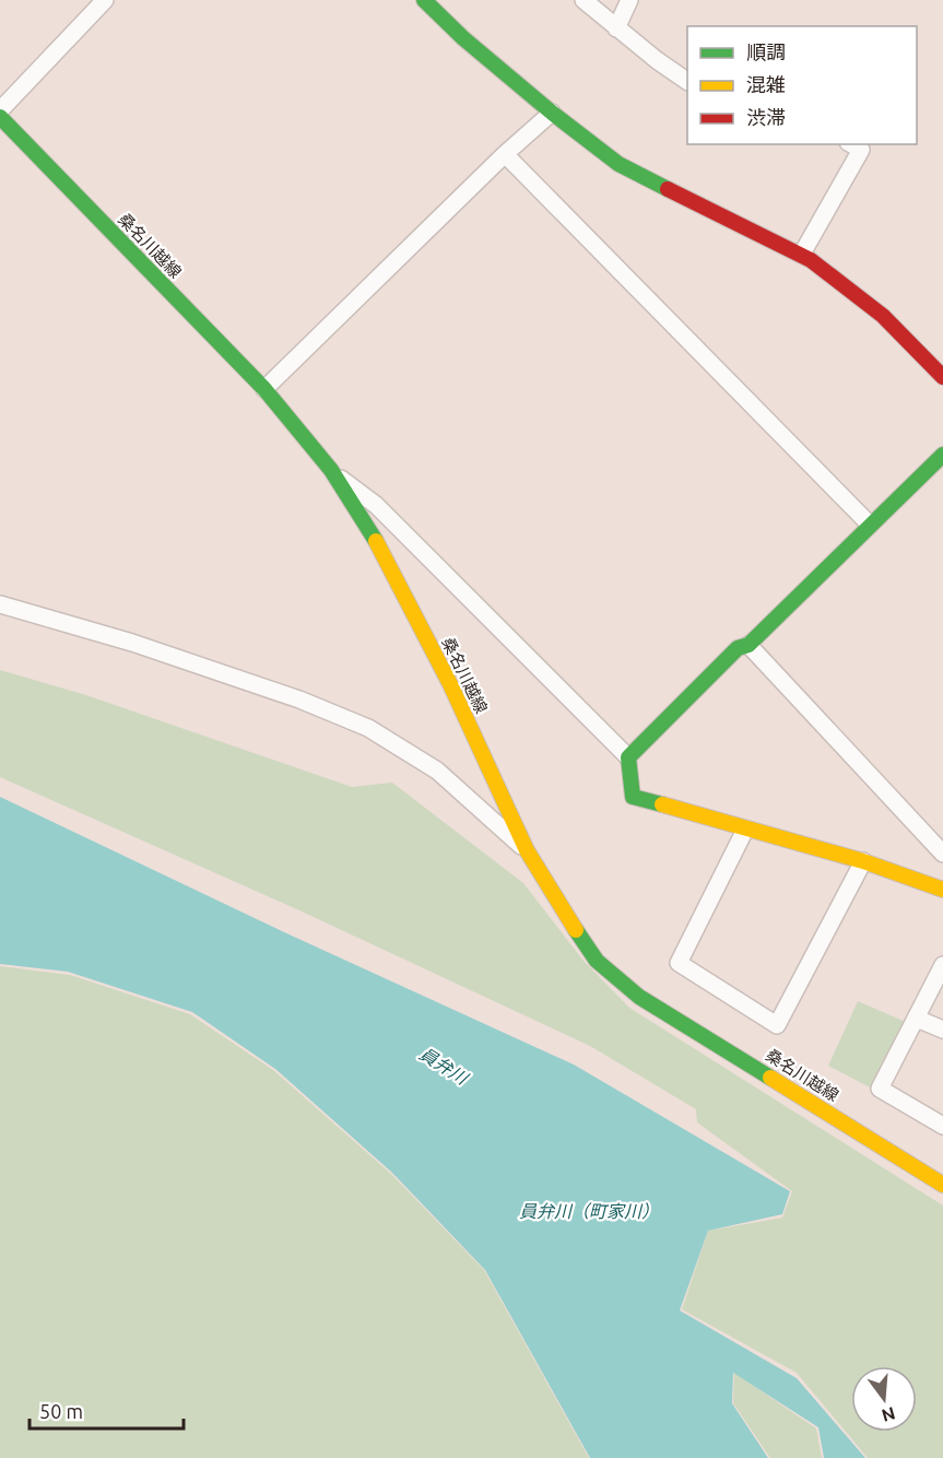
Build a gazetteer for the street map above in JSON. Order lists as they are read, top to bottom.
{
  "streets": {
    "street": ["桑名川越線"]
  },
  "water": ["員弁川", "員弁川（町家川）"],
  "legend": ["順調", "混雑", "渋滞"],
  "scale_bar": "50 m",
  "north": "bottom"
}
